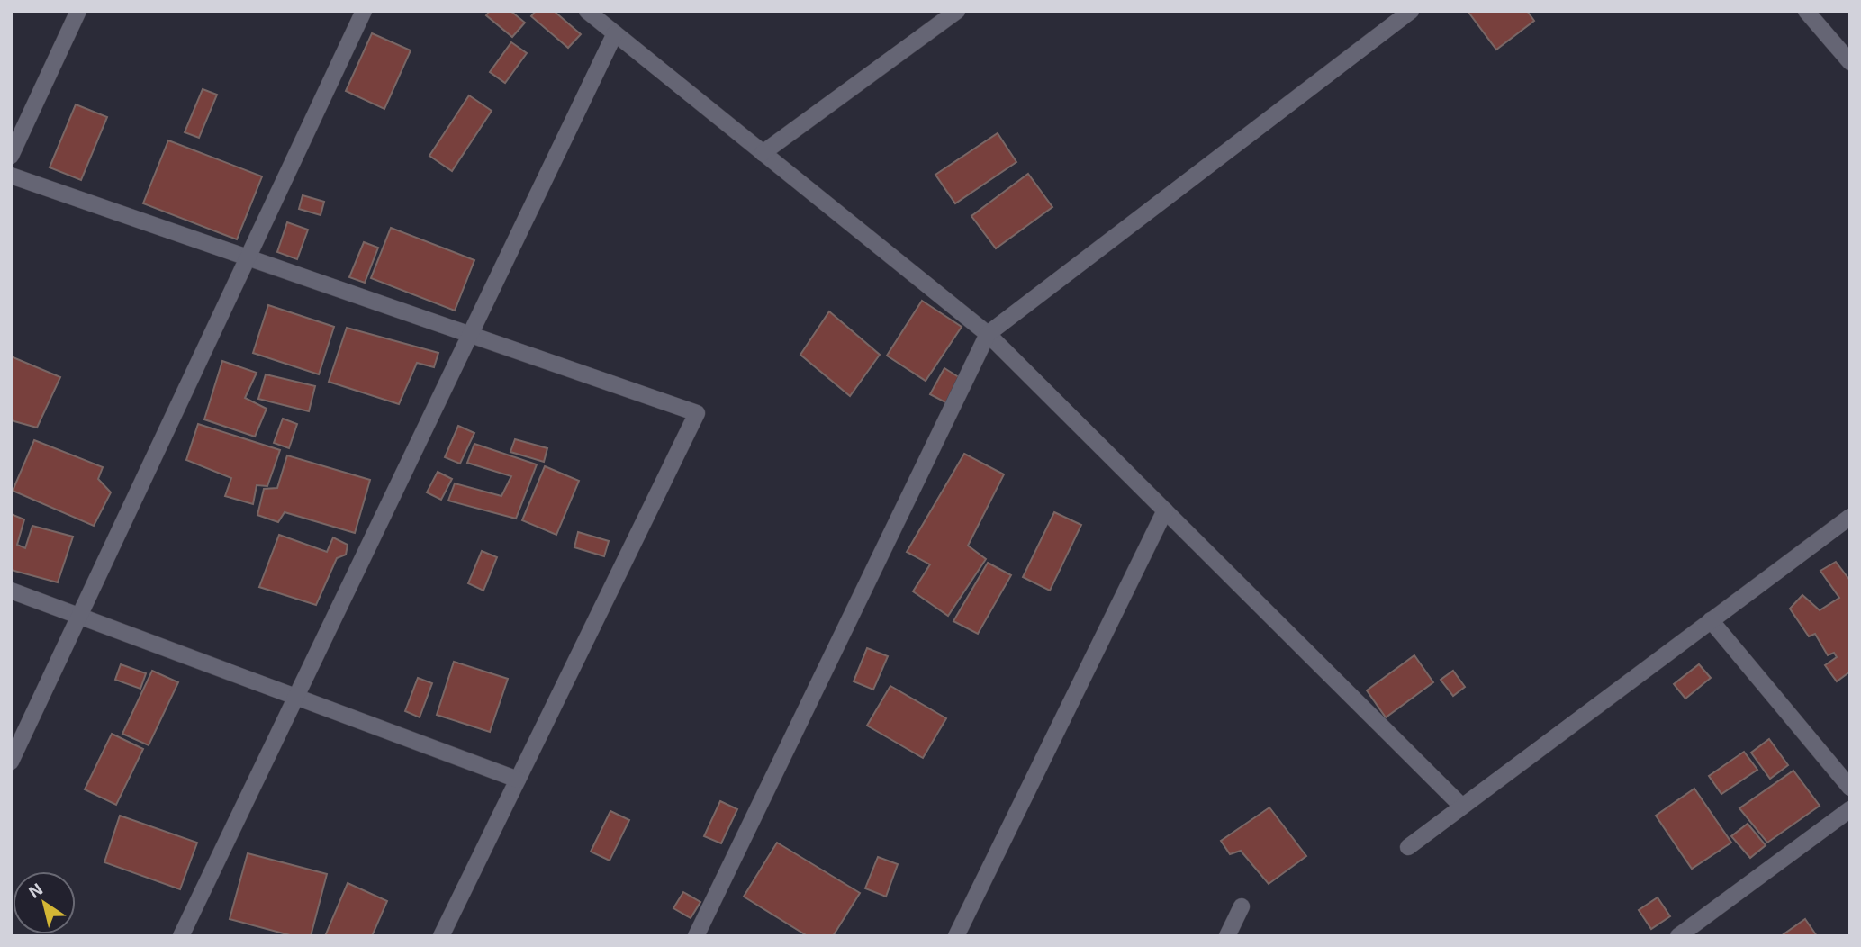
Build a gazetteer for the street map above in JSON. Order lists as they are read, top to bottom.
{
  "north": "top left"
}
